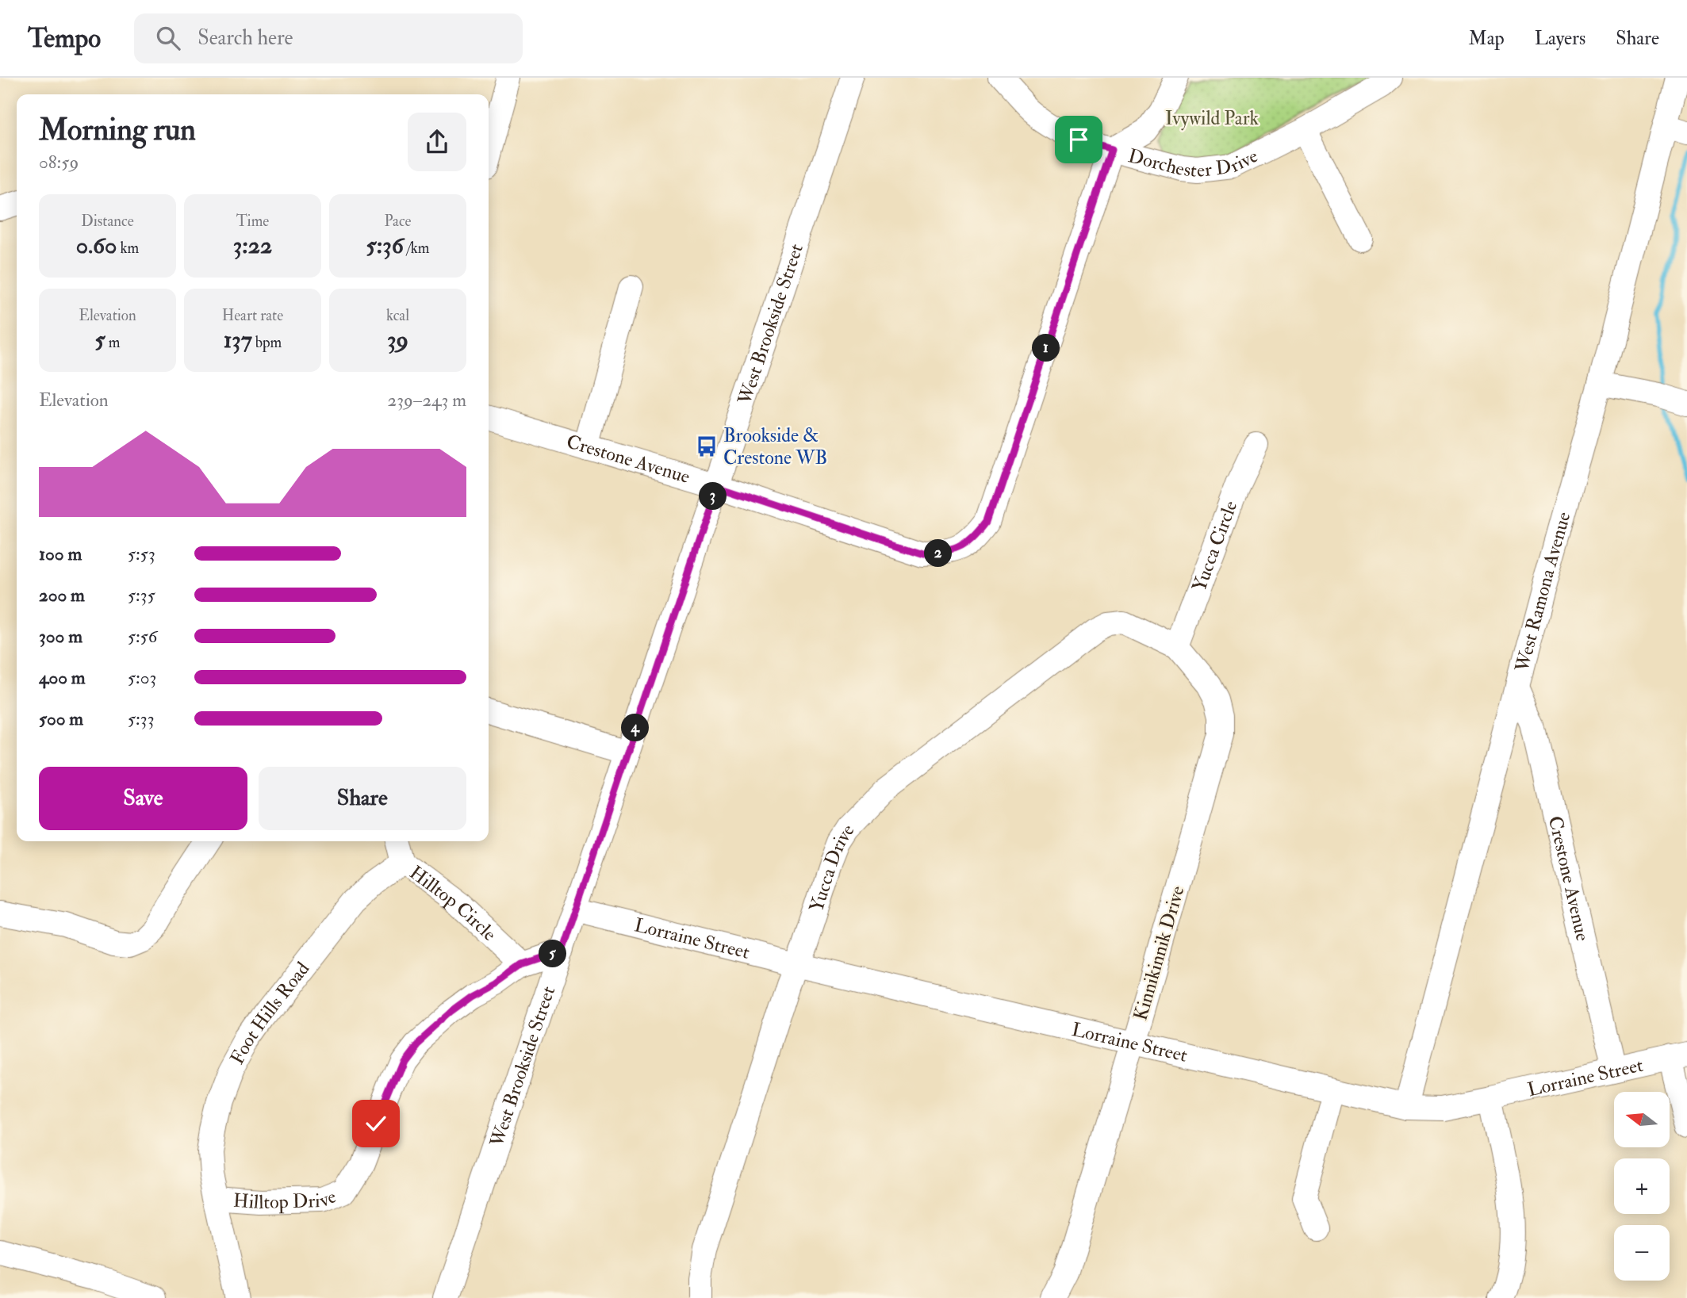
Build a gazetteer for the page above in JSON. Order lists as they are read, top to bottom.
{
  "streets": {
    "street": [
      "Dorchester Drive",
      "West Brookside Street",
      "Crestone Avenue",
      "Yucca Circle",
      "West Ramona Avenue",
      "Yucca Drive",
      "Hilltop Circle",
      "Lorraine Street",
      "Kinnikinnik Drive",
      "Foot Hills Road",
      "Hilltop Drive"
    ]
  },
  "crossings": [
    ["Dorchester Drive", "Crestone Avenue"],
    ["West Brookside Street", "Crestone Avenue"],
    ["West Brookside Street", "Lorraine Street"],
    ["West Brookside Street", "Hilltop Drive"],
    ["Crestone Avenue", "West Ramona Avenue"],
    ["Crestone Avenue", "Lorraine Street"],
    ["Yucca Circle", "Yucca Drive"],
    ["Yucca Circle", "Kinnikinnik Drive"],
    ["West Ramona Avenue", "Lorraine Street"],
    ["Yucca Drive", "Lorraine Street"],
    ["Yucca Drive", "Kinnikinnik Drive"],
    ["Hilltop Circle", "Foot Hills Road"],
    ["Hilltop Circle", "Hilltop Drive"],
    ["Lorraine Street", "Kinnikinnik Drive"],
    ["Foot Hills Road", "Hilltop Drive"]
  ],
  "parks": ["Ivywild Park"],
  "places": {
    "bus stop": ["Brookside & Crestone WB"]
  },
  "north": "left",
  "page": {
    "header": "Tempo",
    "search": "Search here",
    "nav": ["Map", "Layers", "Share"],
    "heading": ["Morning run", "08:59"],
    "stats": [
      ["Distance", "0.60 km"],
      ["Time", "3:22"],
      ["Pace", "5:36 /km"],
      ["Elevation", "5 m"],
      ["Heart rate", "137 bpm"],
      ["kcal", "39"]
    ],
    "pins": [
      "1",
      "3",
      "2",
      "4",
      "5"
    ],
    "chart": ["Elevation", "239–243 m"],
    "list": [
      {
        "name": "100 m",
        "note": "5:53"
      },
      {
        "name": "200 m",
        "note": "5:35"
      },
      {
        "name": "300 m",
        "note": "5:56"
      },
      {
        "name": "400 m",
        "note": "5:03"
      },
      {
        "name": "500 m",
        "note": "5:33"
      }
    ],
    "buttons": ["Save", "Share"],
    "map_buttons": ["+", "−"]
  }
}
